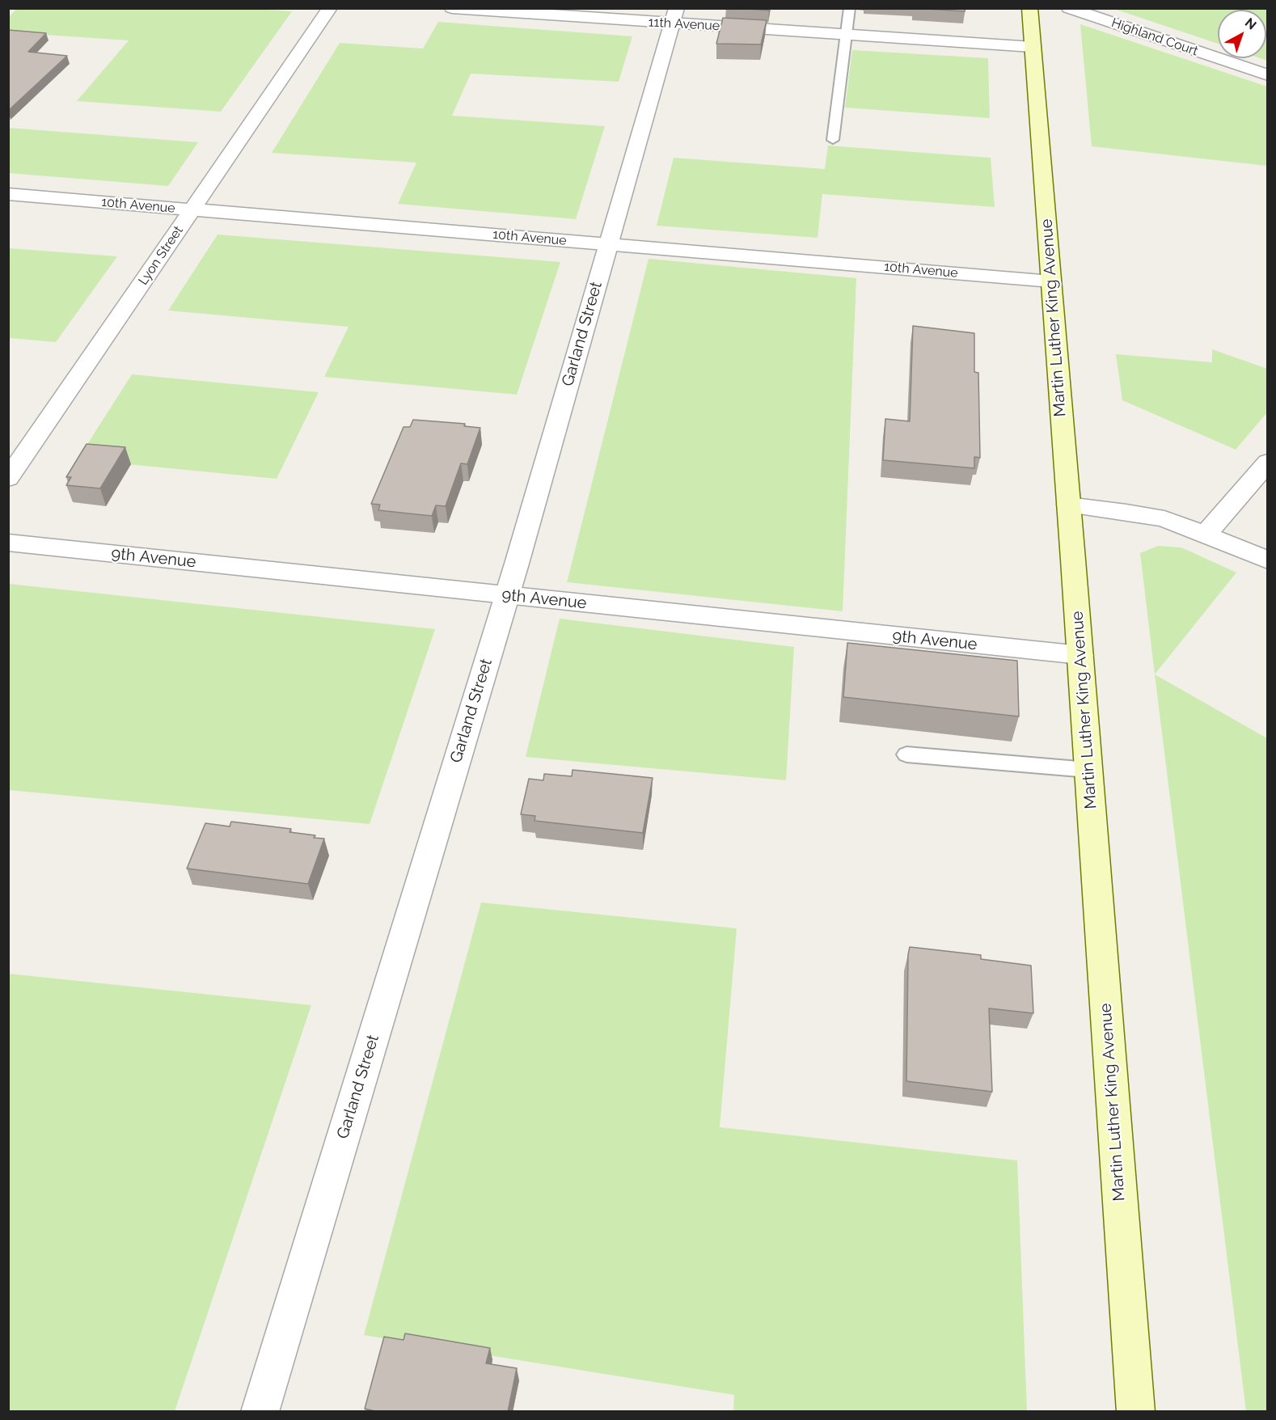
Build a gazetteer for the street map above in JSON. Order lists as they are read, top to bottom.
{
  "streets": {
    "main road": ["Martin Luther King Avenue"],
    "street": [
      "11th Avenue",
      "Highland Court",
      "10th Avenue",
      "Lyon Street",
      "Garland Street",
      "9th Avenue"
    ]
  },
  "crossings": [
    ["11th Avenue", "Martin Luther King Avenue"],
    ["11th Avenue", "Garland Street"],
    ["10th Avenue", "Lyon Street"],
    ["10th Avenue", "Martin Luther King Avenue"],
    ["10th Avenue", "Garland Street"],
    ["Martin Luther King Avenue", "9th Avenue"],
    ["Garland Street", "9th Avenue"]
  ],
  "north": "top right"
}
